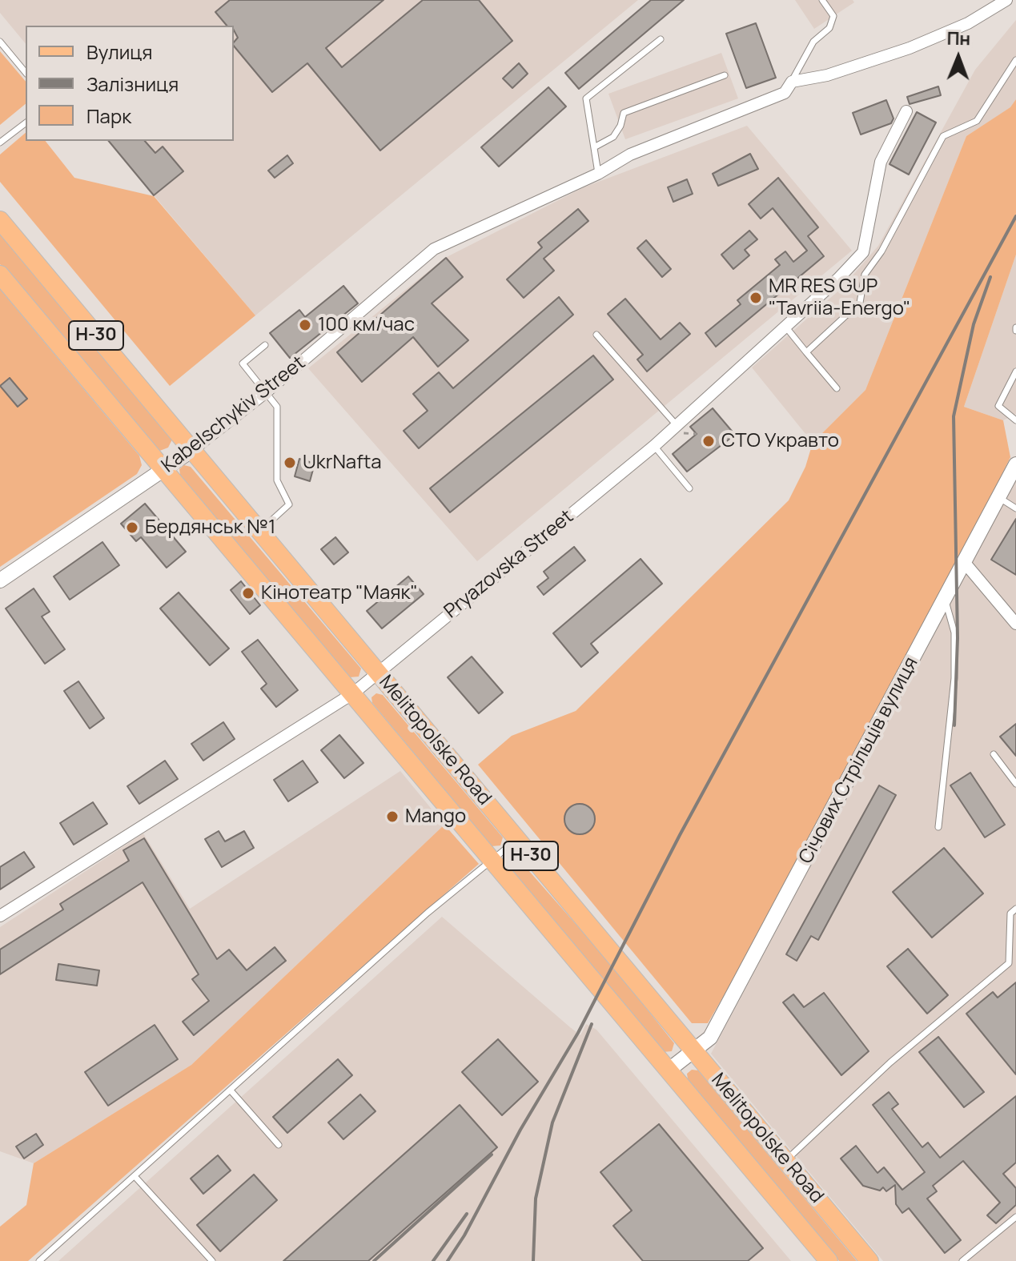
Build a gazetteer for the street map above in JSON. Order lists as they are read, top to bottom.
{
  "streets": {
    "main road": ["Н-30", "Melitopolske Road"],
    "street": ["Kabelschykiv Street", "Pryazovska Street", "Січових Стрільців вулиця"]
  },
  "crossings": [
    ["Kabelschykiv Street", "Melitopolske Road"],
    ["Pryazovska Street", "Melitopolske Road"],
    ["Melitopolske Road", "Січових Стрільців вулиця"]
  ],
  "places": [
    "MR RES GUP \"Tavriia-Energo\"",
    "100 км/час",
    "СТО Укравто",
    "UkrNafta",
    "Бердянськ №1",
    "Кінотеатр \"Маяк\"",
    "Mango"
  ],
  "legend": ["Вулиця", "Залізниця", "Парк"],
  "north": "top"
}
